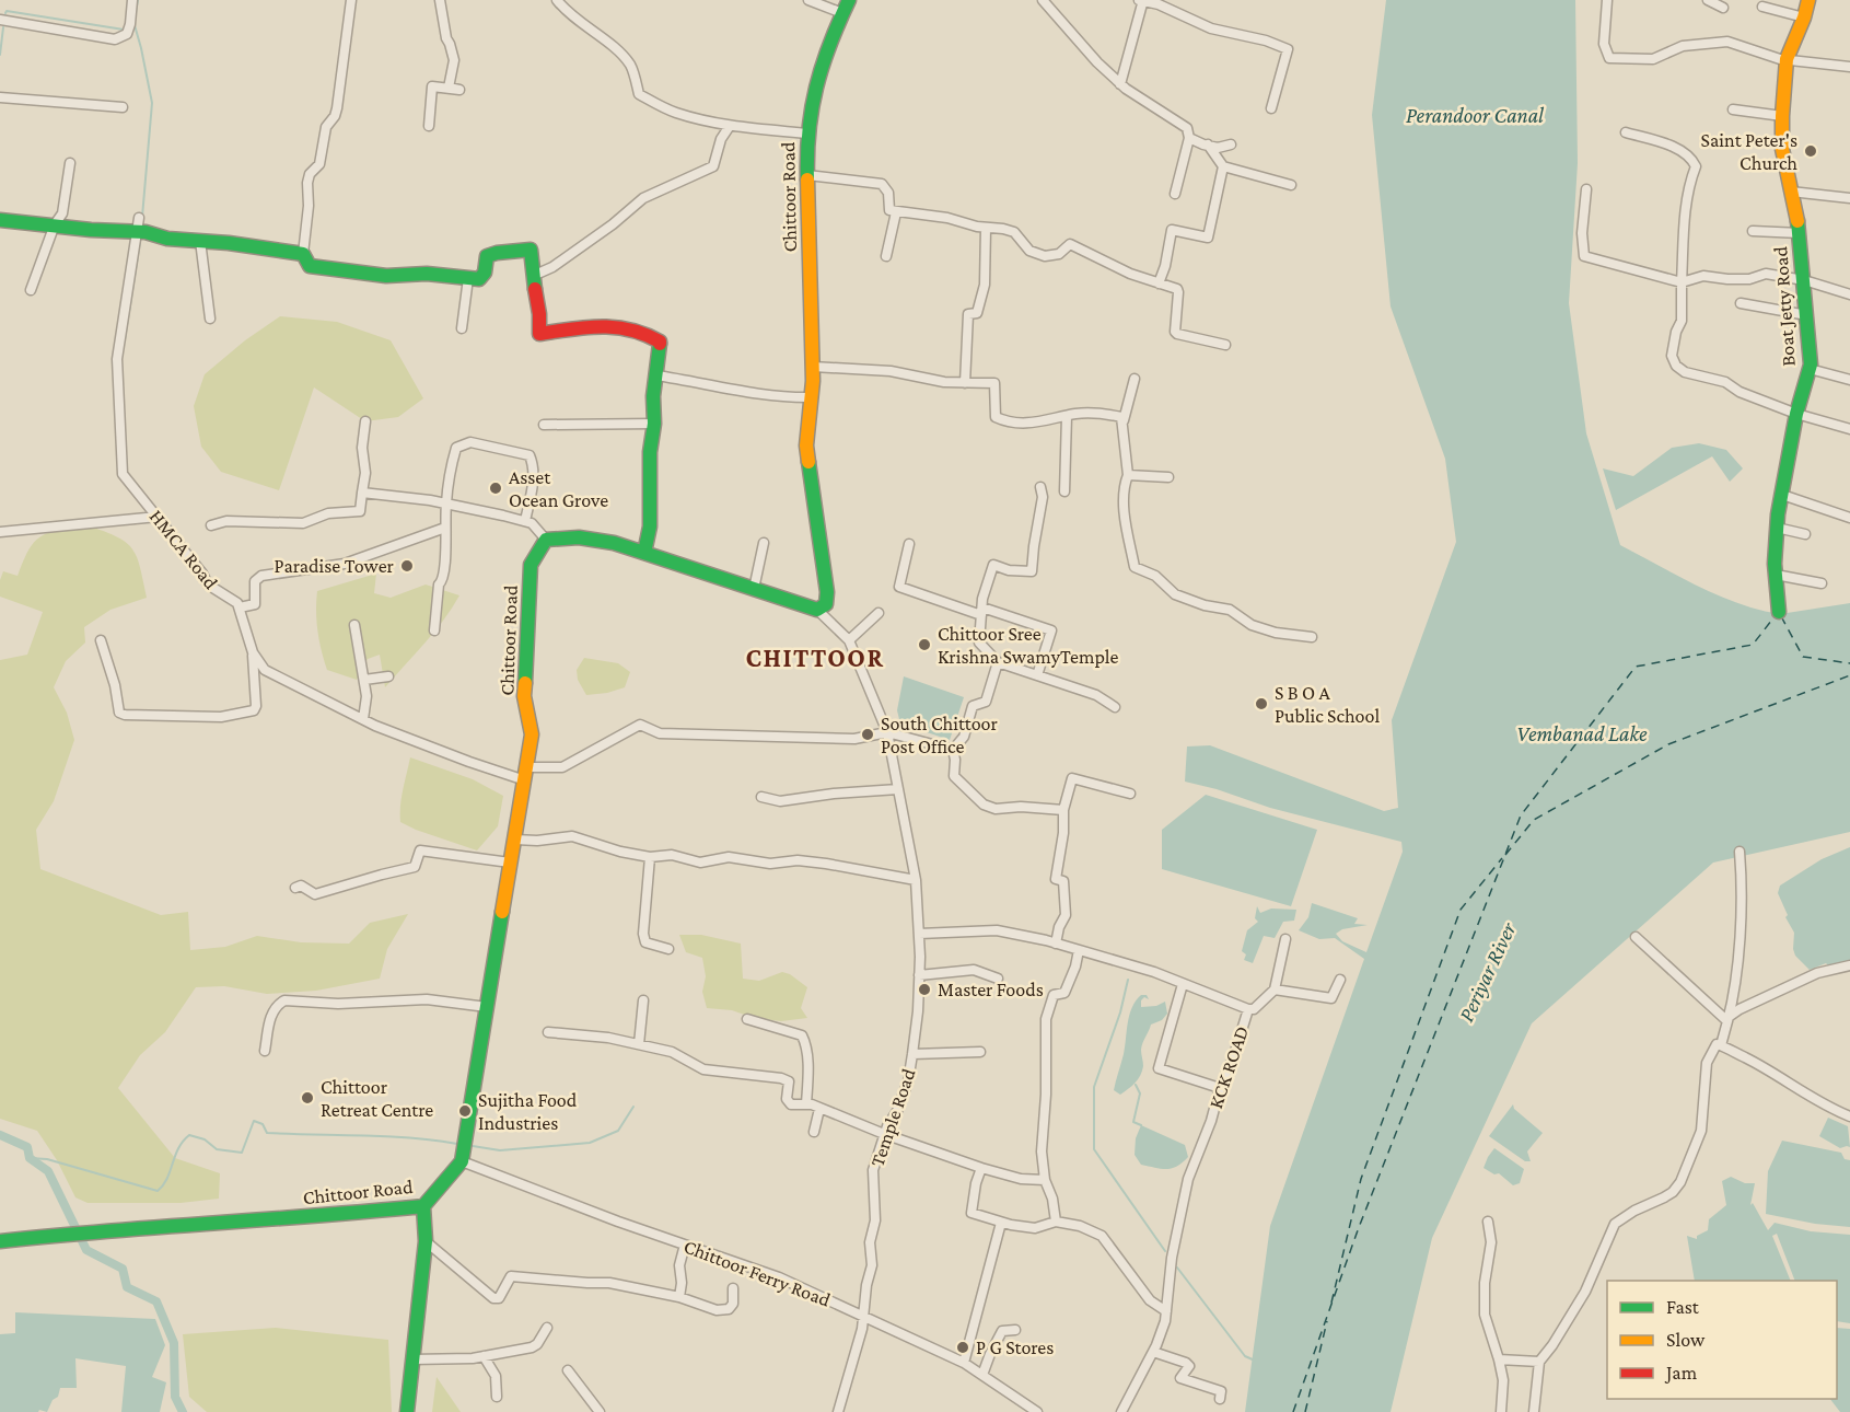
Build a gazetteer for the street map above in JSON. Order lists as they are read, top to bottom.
{
  "streets": {
    "main road": ["Chittoor Road", "Boat Jetty Road"],
    "street": [
      "HMCA Road",
      "KCK ROAD",
      "Temple Road",
      "Chittoor Ferry Road"
    ]
  },
  "crossings": [
    ["Chittoor Road", "Chittoor Ferry Road"],
    ["KCK ROAD", "Temple Road"],
    ["Temple Road", "Chittoor Ferry Road"]
  ],
  "districts": ["CHITTOOR"],
  "water": ["Perandoor Canal", "Vembanad Lake", "Periyar River"],
  "places": [
    "Saint Peter's Church",
    "Asset Ocean Grove",
    "Paradise Tower",
    "Chittoor Sree Krishna SwamyTemple",
    "S B O A Public School",
    "South Chittoor Post Office",
    "Master Foods",
    "Chittoor Retreat Centre",
    "Sujitha Food Industries",
    "P G Stores"
  ],
  "legend": ["Fast", "Slow", "Jam"]
}
